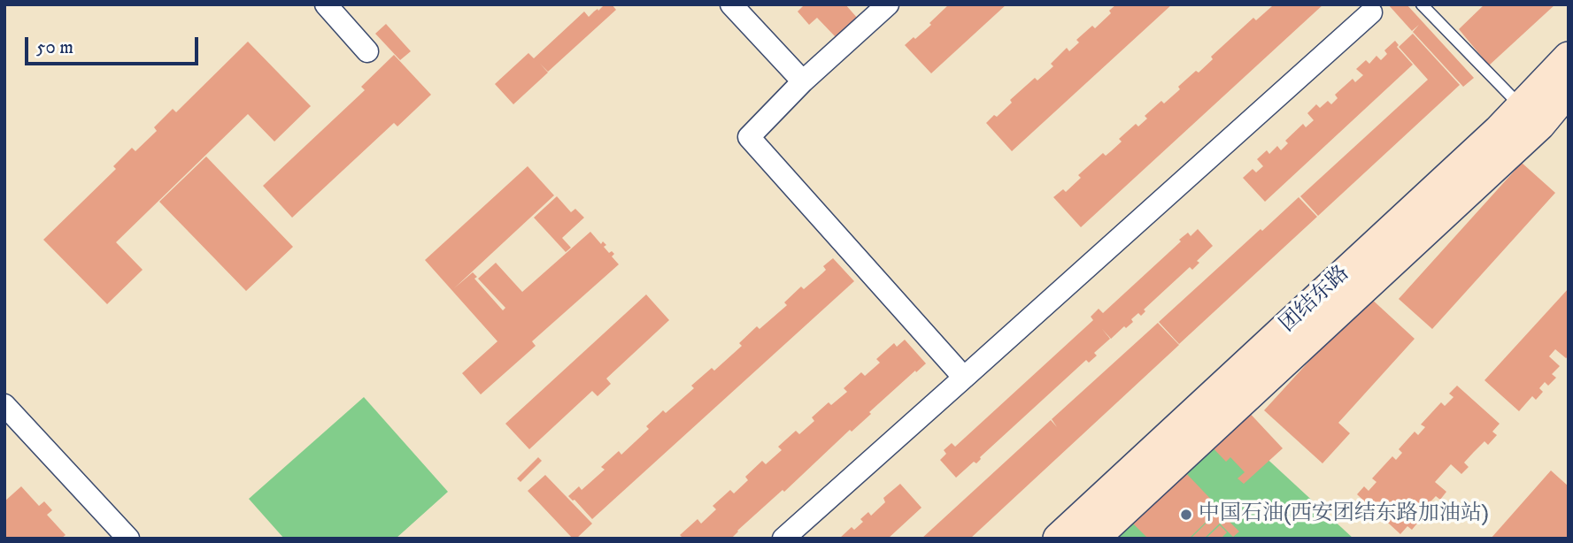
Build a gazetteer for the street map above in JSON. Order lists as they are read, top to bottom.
{
  "streets": {
    "street": ["团结东路"]
  },
  "places": ["中国石油(西安团结东路加油站)"],
  "scale_bar": "50 m"
}
